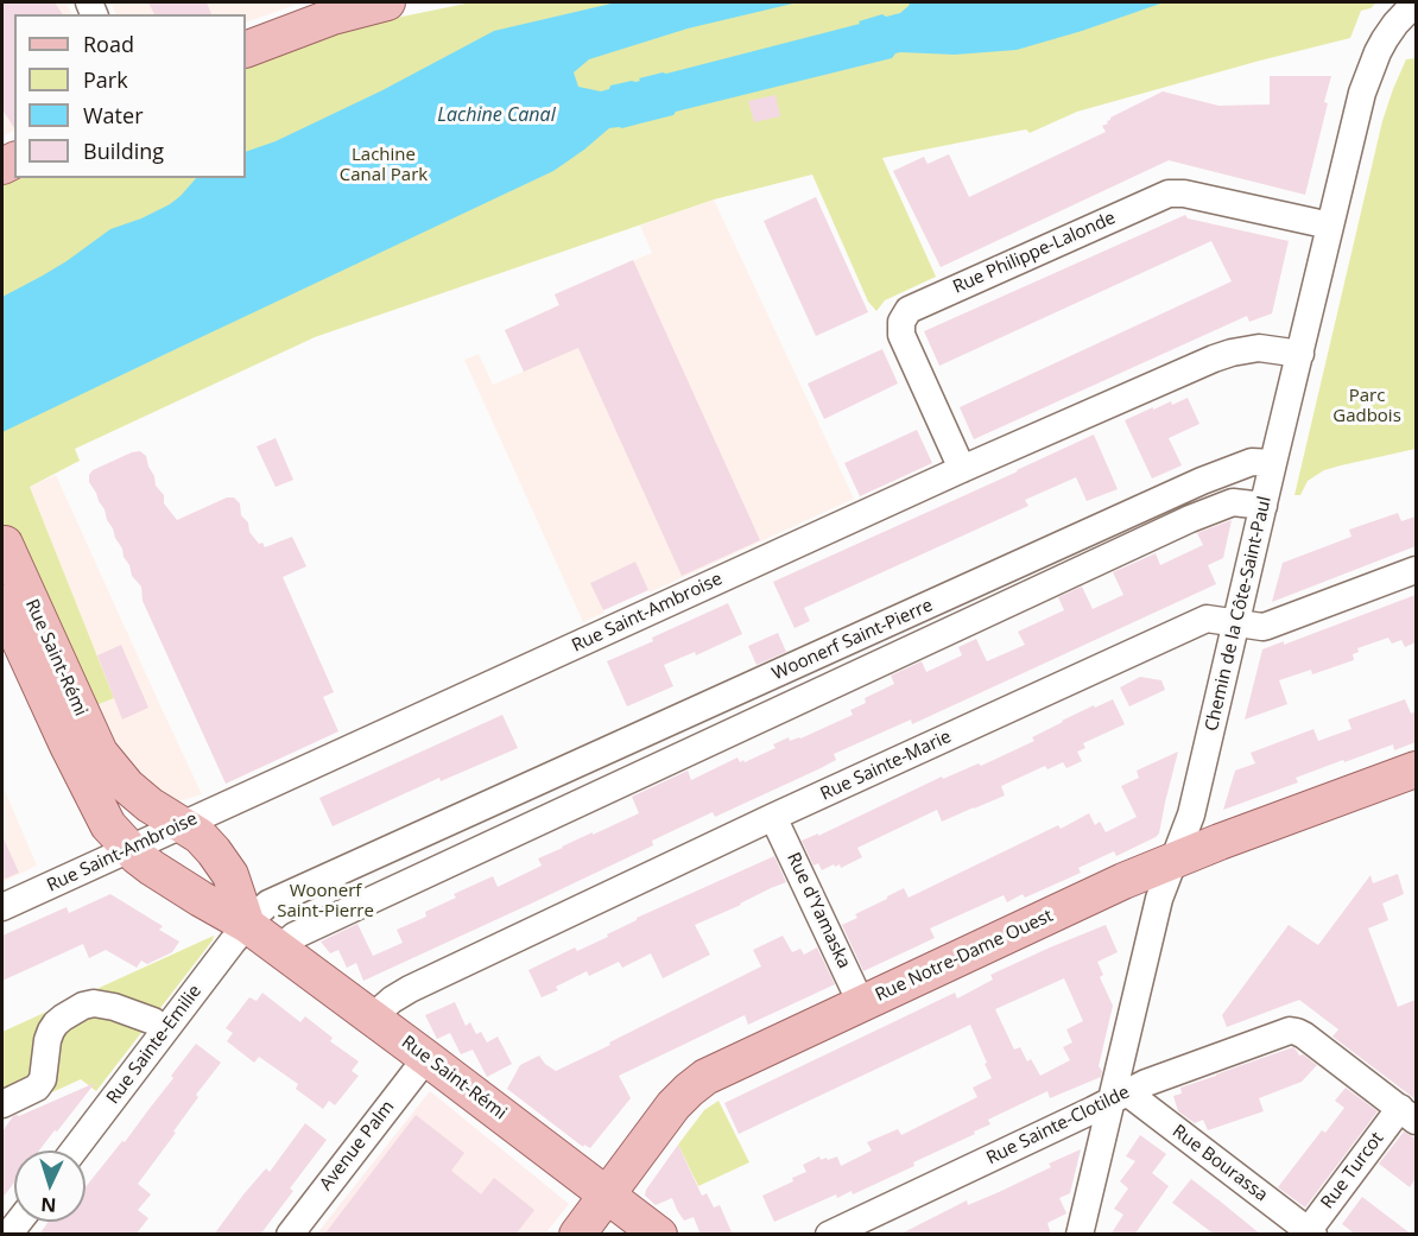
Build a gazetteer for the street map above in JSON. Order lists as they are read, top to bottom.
{
  "streets": {
    "main road": ["Rue Saint-Rémi", "Rue Notre-Dame Ouest"],
    "street": [
      "Rue Philippe-Lalonde",
      "Rue Saint-Ambroise",
      "Chemin de la Côte-Saint-Paul",
      "Woonerf Saint-Pierre",
      "Rue Sainte-Marie",
      "Rue d'Yamaska",
      "Rue Sainte-Emilie",
      "Rue Sainte-Clotilde",
      "Avenue Palm",
      "Rue Bourassa",
      "Rue Turcot"
    ]
  },
  "crossings": [
    ["Rue Philippe-Lalonde", "Rue Saint-Ambroise"],
    ["Rue Philippe-Lalonde", "Chemin de la Côte-Saint-Paul"],
    ["Rue Saint-Ambroise", "Chemin de la Côte-Saint-Paul"],
    ["Rue Saint-Ambroise", "Rue Saint-Rémi"],
    ["Chemin de la Côte-Saint-Paul", "Woonerf Saint-Pierre"],
    ["Chemin de la Côte-Saint-Paul", "Rue Sainte-Marie"],
    ["Chemin de la Côte-Saint-Paul", "Rue Notre-Dame Ouest"],
    ["Chemin de la Côte-Saint-Paul", "Rue Sainte-Clotilde"],
    ["Chemin de la Côte-Saint-Paul", "Rue Bourassa"],
    ["Woonerf Saint-Pierre", "Rue Saint-Rémi"],
    ["Woonerf Saint-Pierre", "Rue Sainte-Emilie"],
    ["Rue Saint-Rémi", "Rue Sainte-Marie"],
    ["Rue Saint-Rémi", "Rue Notre-Dame Ouest"],
    ["Rue Saint-Rémi", "Rue Sainte-Emilie"],
    ["Rue Saint-Rémi", "Avenue Palm"],
    ["Rue Sainte-Marie", "Rue d'Yamaska"],
    ["Rue d'Yamaska", "Rue Notre-Dame Ouest"],
    ["Rue Sainte-Clotilde", "Rue Bourassa"],
    ["Rue Sainte-Clotilde", "Rue Turcot"],
    ["Rue Bourassa", "Rue Turcot"]
  ],
  "water": ["Lachine Canal"],
  "parks": ["Lachine Canal Park", "Parc Gadbois", "Woonerf Saint-Pierre"],
  "legend": [
    "Road",
    "Park",
    "Water",
    "Building"
  ],
  "north": "bottom"
}
